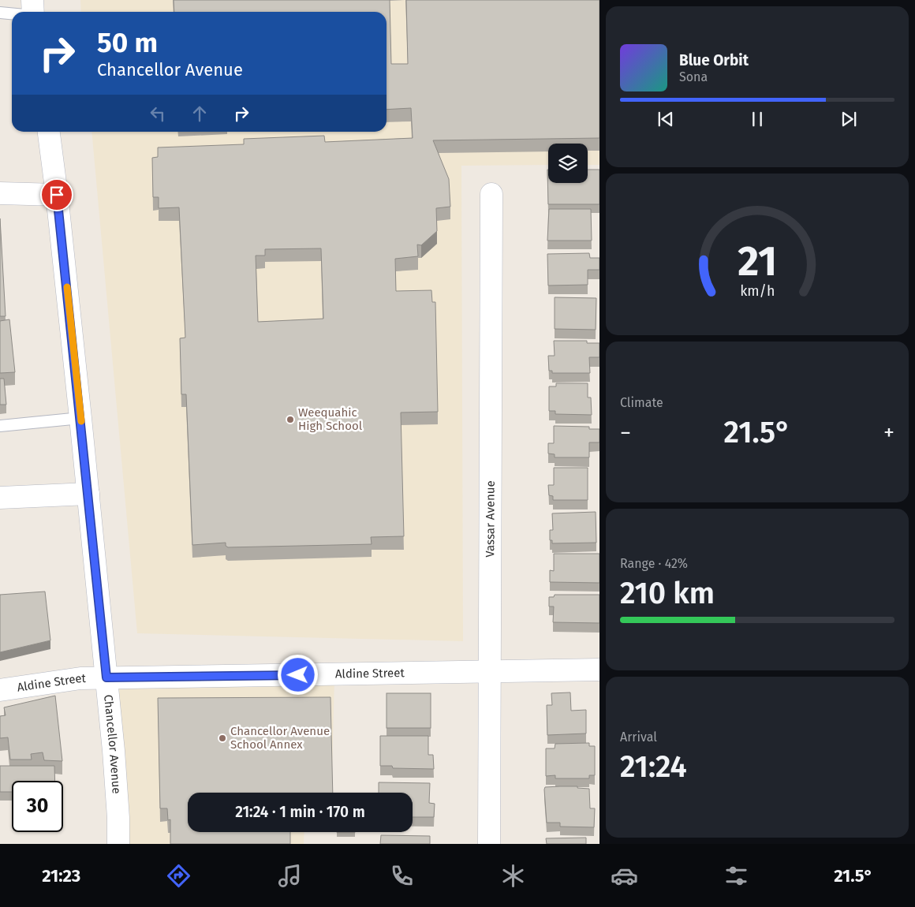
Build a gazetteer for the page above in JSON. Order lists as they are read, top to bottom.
{
  "streets": {
    "street": ["Vassar Avenue", "Aldine Street", "Chancellor Avenue"]
  },
  "crossings": [
    ["Vassar Avenue", "Aldine Street"],
    ["Aldine Street", "Chancellor Avenue"]
  ],
  "places": ["Weequahic High School", "Chancellor Avenue School Annex"],
  "page": {
    "turn": ["50 m", "Chancellor Avenue"],
    "song": ["Blue Orbit", "Sona"],
    "tile": [
      "Climate",
      ["Range · 42%", "210 km"],
      ["Arrival", "21:24"]
    ],
    "heat": ["−", "21.5°", "+"],
    "limit": "30",
    "trip": "21:24 · 1 min · 170 m",
    "tabs": ["21:23", "21.5°"],
    "gauge": ["21", "km/h"]
  }
}
